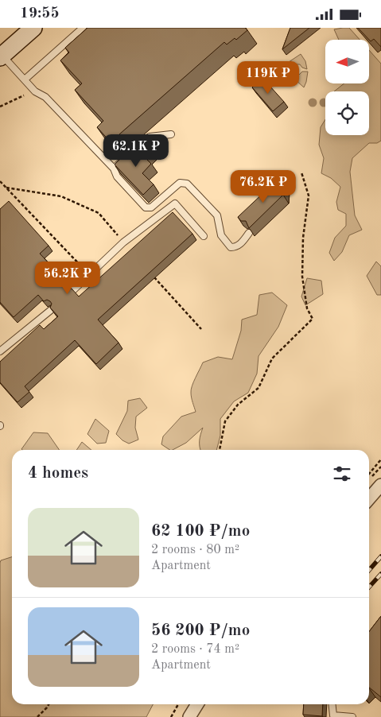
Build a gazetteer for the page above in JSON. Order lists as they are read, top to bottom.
{
  "north": "left",
  "page": {
    "status": "19:55",
    "price": [
      "119K ₽",
      "62.1K ₽",
      "76.2K ₽",
      "56.2K ₽"
    ],
    "heading": "4 homes",
    "list": [
      {
        "name": "62 100 ₽/mo",
        "note": "2 rooms · 80 m² · Apartment"
      },
      {
        "name": "56 200 ₽/mo",
        "note": "2 rooms · 74 m² · Apartment"
      }
    ]
  }
}
